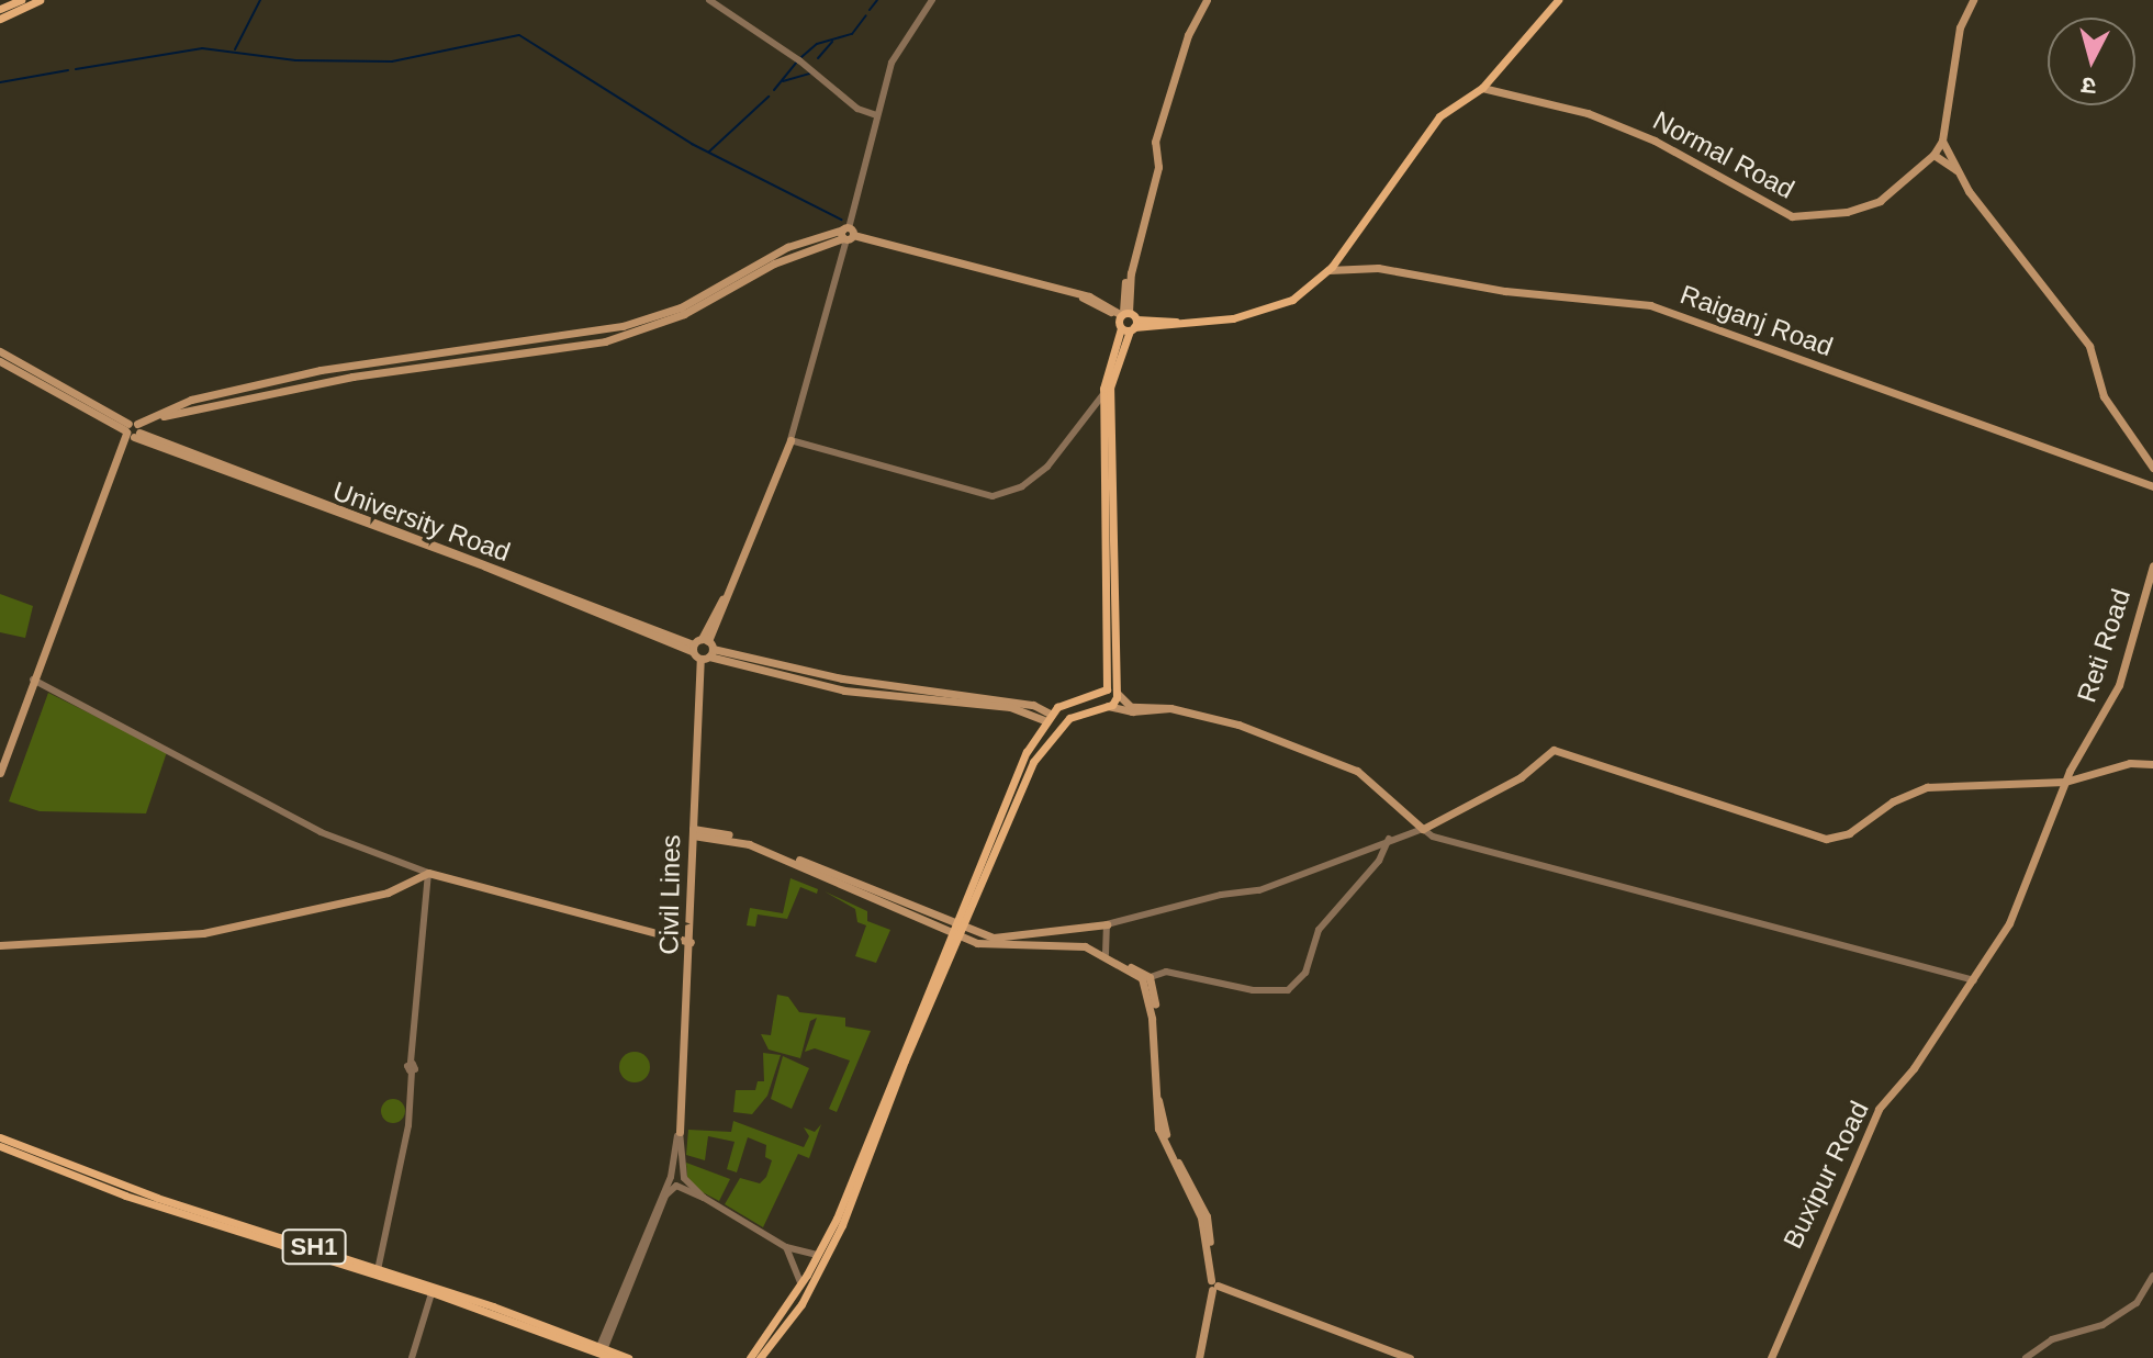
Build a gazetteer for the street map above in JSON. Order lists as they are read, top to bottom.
{
  "streets": {
    "main road": [
      "Normal Road",
      "Raiganj Road",
      "University Road",
      "Reti Road",
      "Civil Lines",
      "Buxipur Road",
      "SH1"
    ]
  },
  "crossings": [
    ["Reti Road", "Buxipur Road"]
  ],
  "north": "bottom"
}
